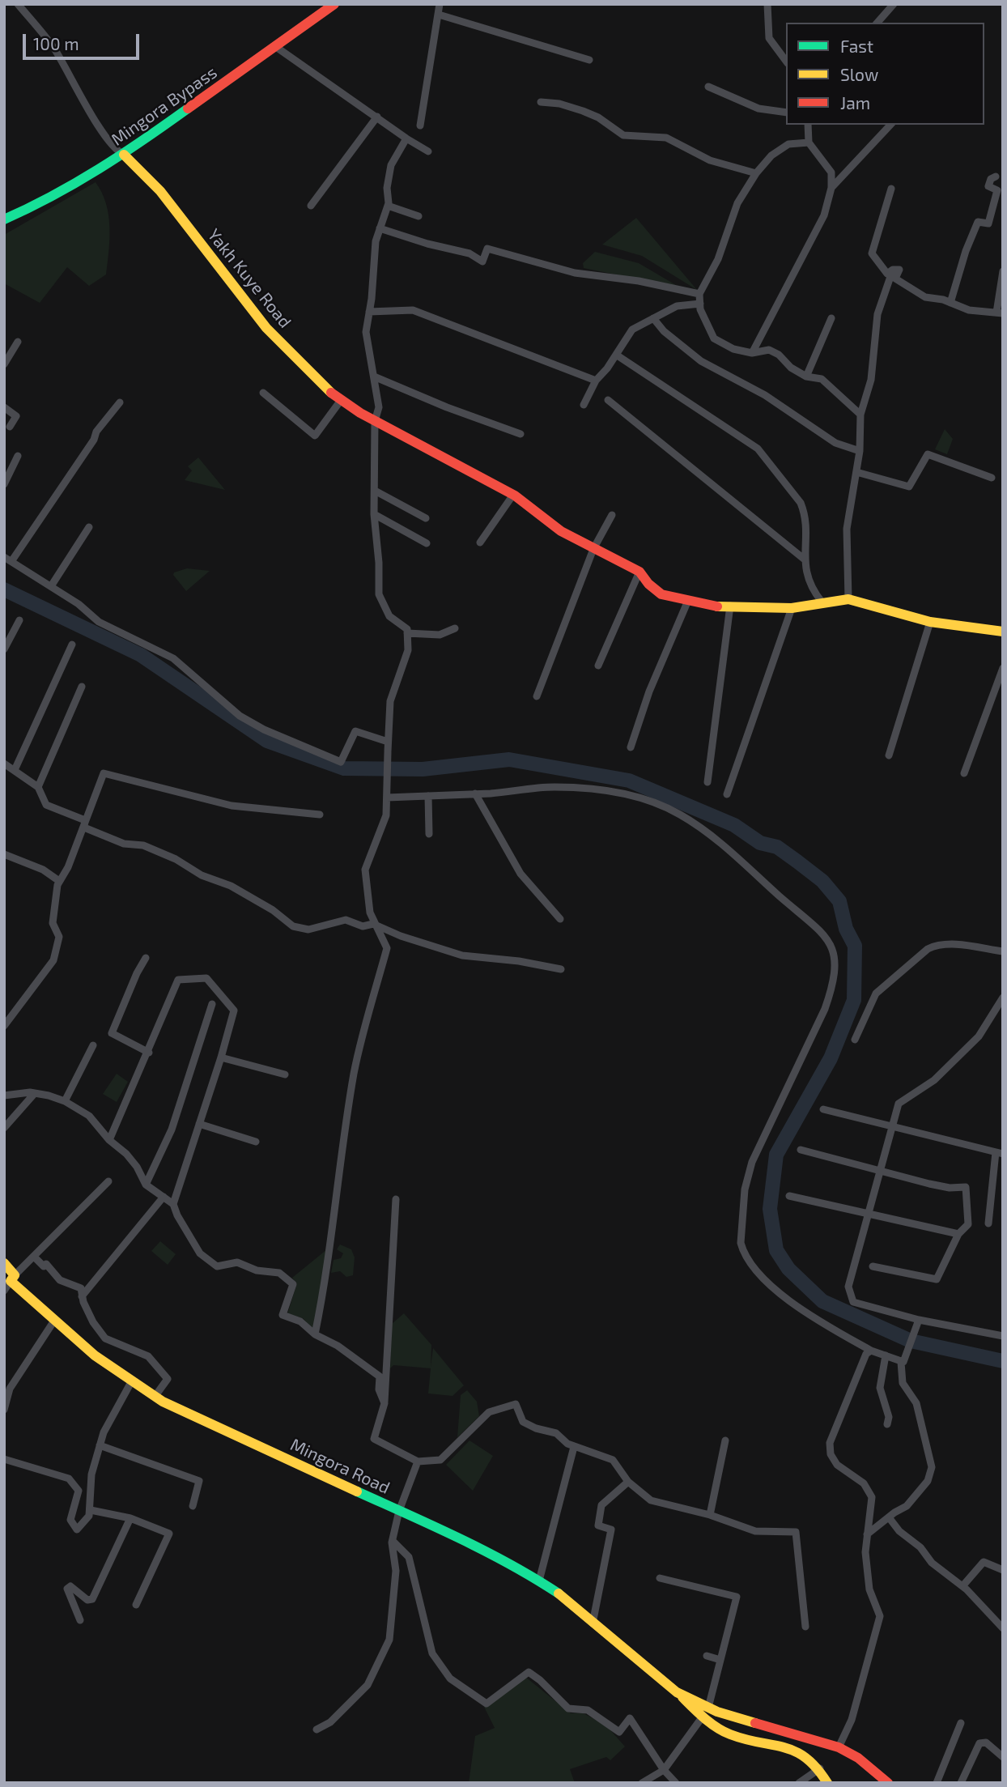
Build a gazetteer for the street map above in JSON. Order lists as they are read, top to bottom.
{
  "streets": {
    "main road": ["Mingora Bypass", "Yakh Kuye Road", "Mingora Road"]
  },
  "crossings": [
    ["Mingora Bypass", "Yakh Kuye Road"]
  ],
  "legend": ["Fast", "Slow", "Jam"],
  "scale_bar": "100 m"
}
